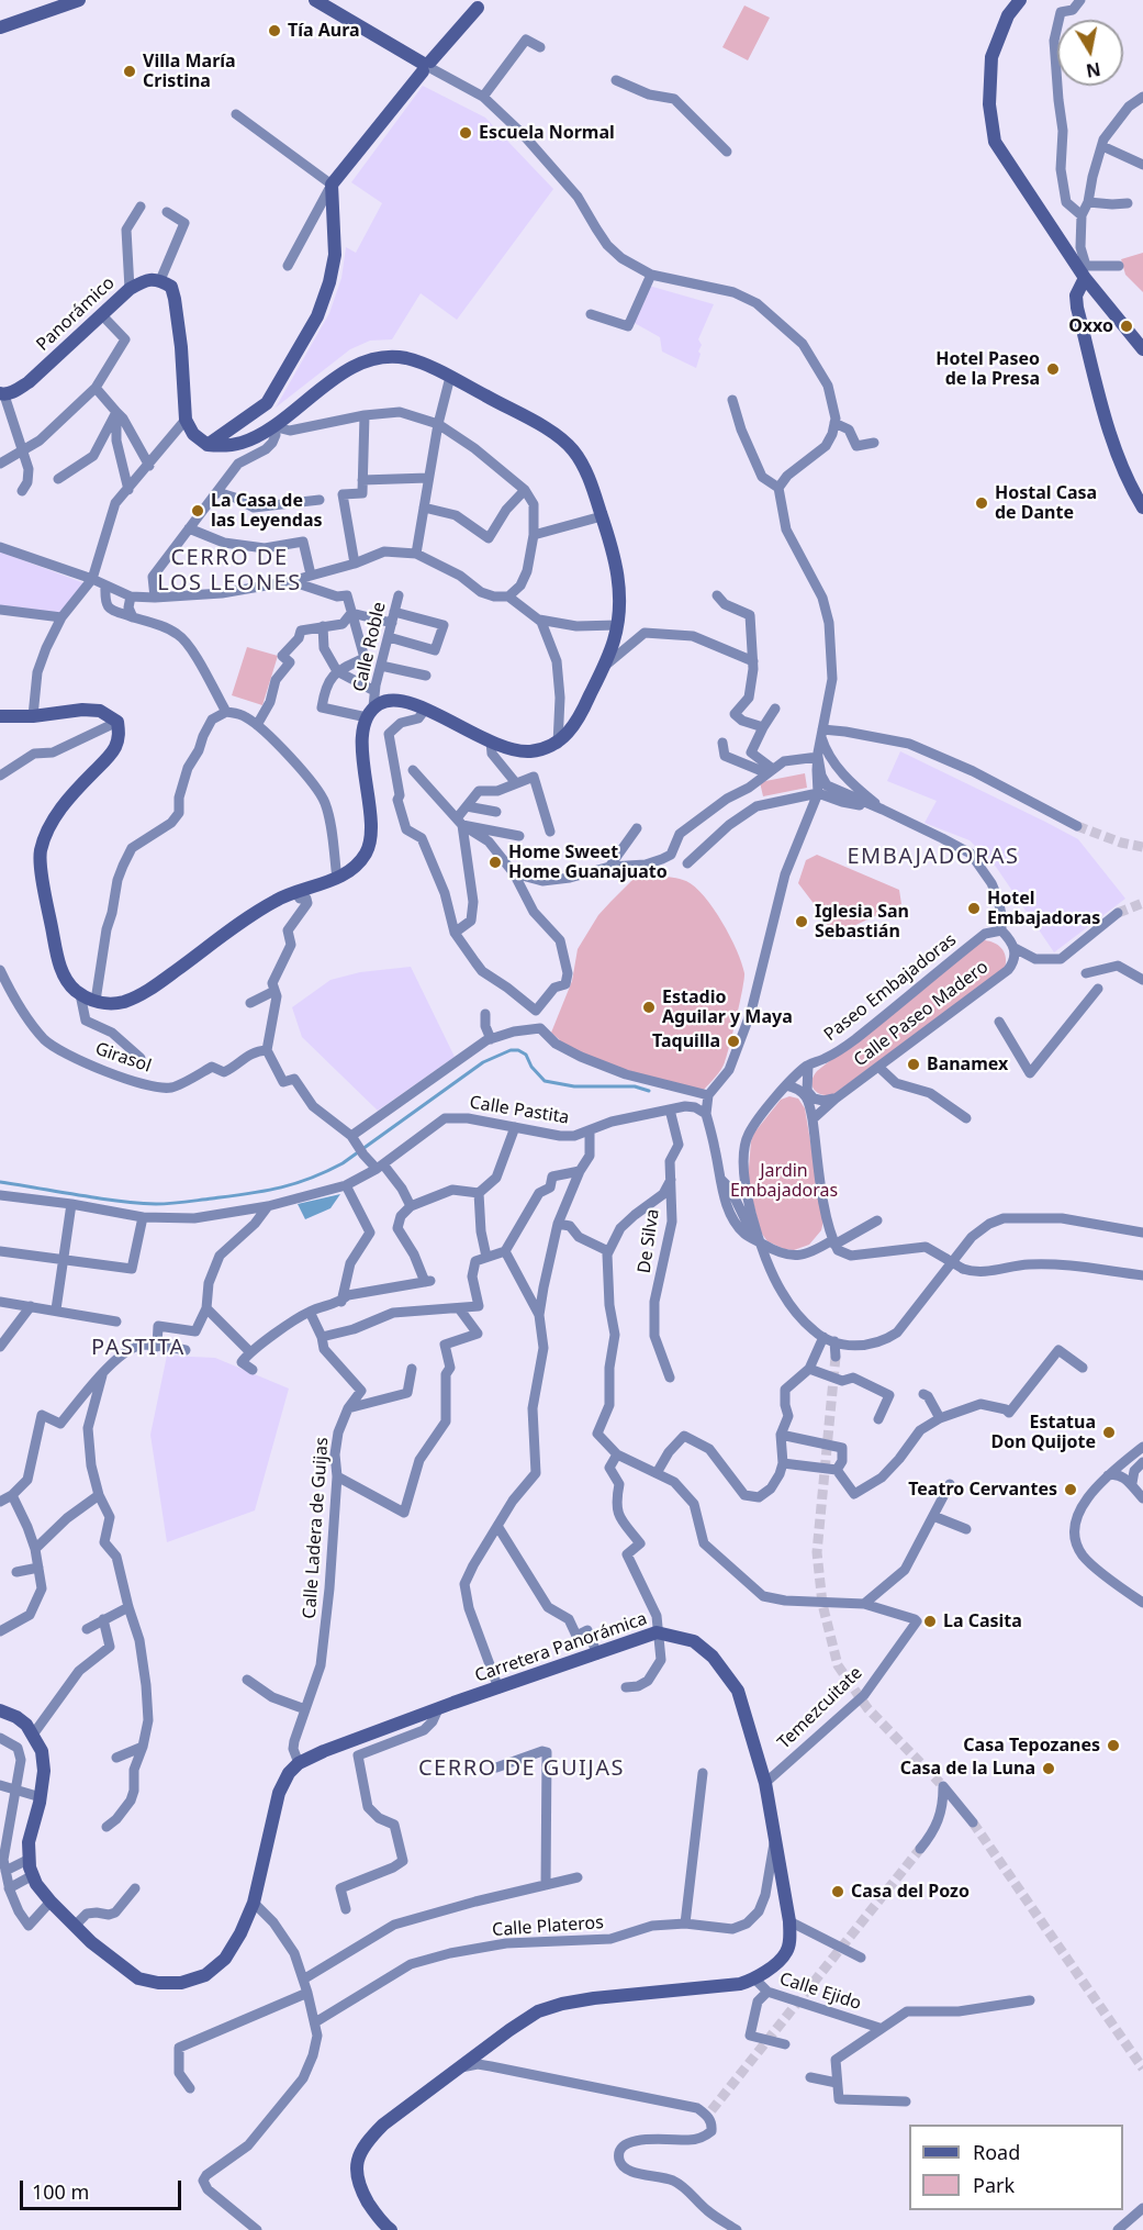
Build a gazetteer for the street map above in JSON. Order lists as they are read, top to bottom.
{
  "streets": {
    "street": [
      "Panorámico",
      "Calle Roble",
      "Paseo Embajadoras",
      "Calle Paseo Madero",
      "Girasol",
      "Calle Pastita",
      "De Silva",
      "Calle Ladera de Guijas",
      "Carretera Panorámica",
      "Temezcuitate",
      "Calle Plateros",
      "Calle Ejido"
    ]
  },
  "crossings": [
    ["Calle Pastita", "De Silva"],
    ["Calle Ladera de Guijas", "Carretera Panorámica"],
    ["Carretera Panorámica", "Temezcuitate"],
    ["Carretera Panorámica", "Calle Plateros"],
    ["Carretera Panorámica", "Calle Ejido"]
  ],
  "districts": [
    "CERRO DE LOS LEONES",
    "EMBAJADORAS",
    "PASTITA",
    "CERRO DE GUIJAS"
  ],
  "parks": ["Jardin Embajadoras"],
  "places": [
    "Tía Aura",
    "Villa María Cristina",
    "Escuela Normal",
    "Oxxo",
    "Hotel Paseo de la Presa",
    "Hostal Casa de Dante",
    "La Casa de las Leyendas",
    "Home Sweet Home Guanajuato",
    "Hotel Embajadoras",
    "Iglesia San Sebastián",
    "Estadio Aguilar y Maya",
    "Taquilla",
    "Banamex",
    "Estatua Don Quijote",
    "Teatro Cervantes",
    "La Casita",
    "Casa Tepozanes",
    "Casa de la Luna",
    "Casa del Pozo"
  ],
  "legend": ["Road", "Park"],
  "scale_bar": "100 m",
  "north": "bottom"
}
